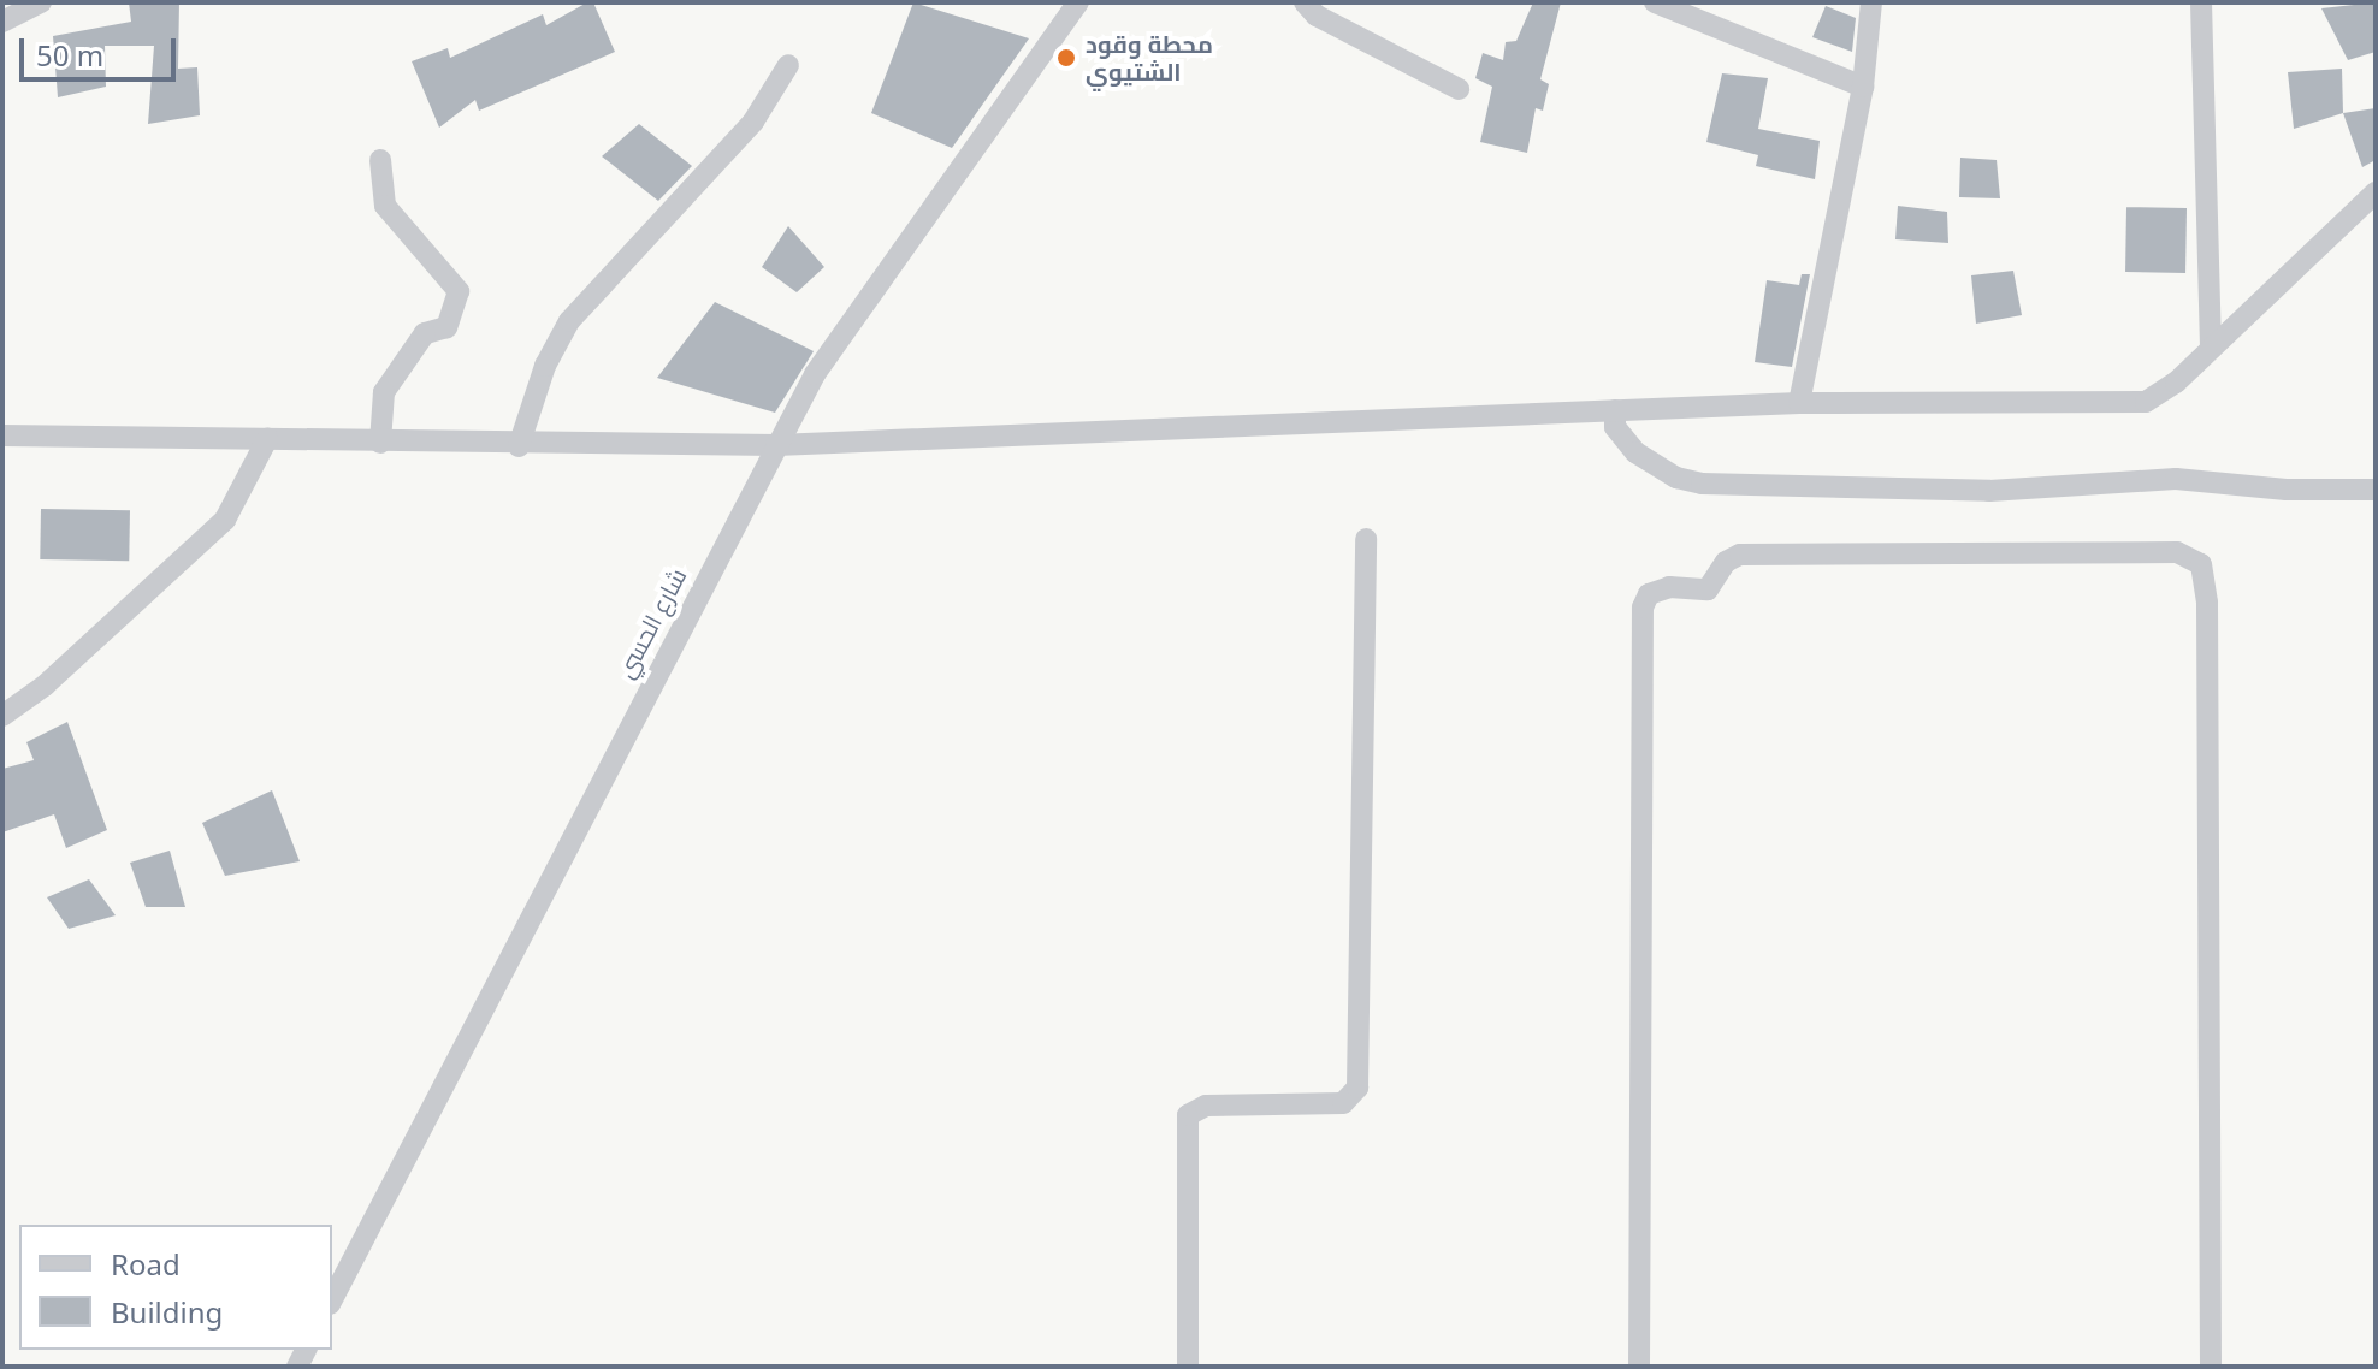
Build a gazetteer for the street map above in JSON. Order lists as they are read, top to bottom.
{
  "streets": {
    "street": ["شارع الحسي"]
  },
  "places": ["محطة وقود الشتيوي"],
  "legend": ["Road", "Building"],
  "scale_bar": "50 m"
}
